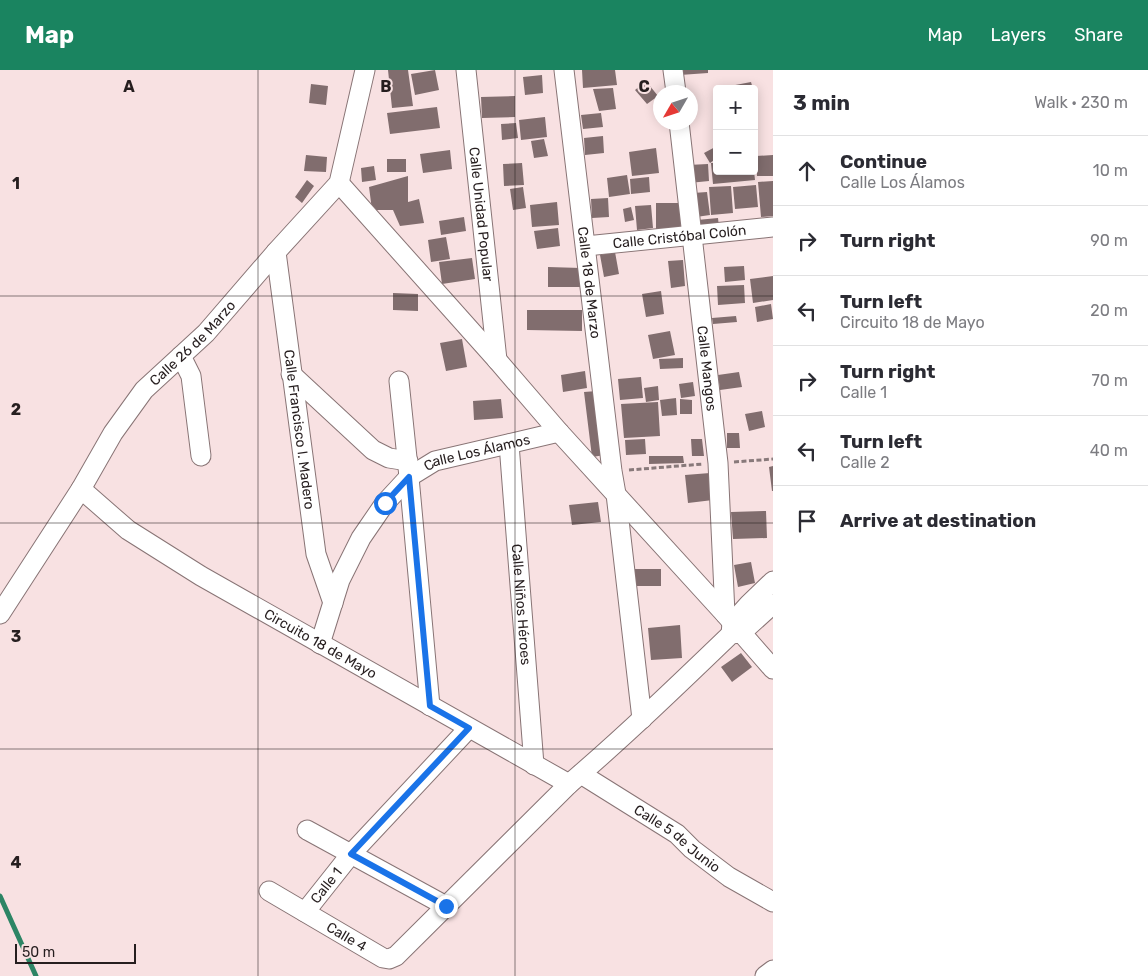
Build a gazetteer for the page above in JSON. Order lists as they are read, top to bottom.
{
  "streets": {
    "street": [
      "Calle Unidad Popular",
      "Calle Cristóbal Colón",
      "Calle 18 de Marzo",
      "Calle 26 de Marzo",
      "Calle Mangos",
      "Calle Francisco I. Madero",
      "Calle Los Álamos",
      "Calle Niños Héroes",
      "Circuito 18 de Mayo",
      "Calle 5 de Junio",
      "Calle 1",
      "Calle 4"
    ]
  },
  "crossings": [
    ["Calle Cristóbal Colón", "Calle 18 de Marzo"],
    ["Calle Cristóbal Colón", "Calle Mangos"],
    ["Calle 26 de Marzo", "Calle Francisco I. Madero"],
    ["Calle 26 de Marzo", "Circuito 18 de Mayo"],
    ["Calle Francisco I. Madero", "Calle Los Álamos"],
    ["Calle Los Álamos", "Calle Niños Héroes"],
    ["Calle Los Álamos", "Circuito 18 de Mayo"],
    ["Calle Niños Héroes", "Circuito 18 de Mayo"],
    ["Circuito 18 de Mayo", "Calle 5 de Junio"],
    ["Circuito 18 de Mayo", "Calle 1"],
    ["Calle 1", "Calle 4"]
  ],
  "scale_bar": "50 m",
  "north": "bottom left",
  "page": {
    "header": "Map",
    "nav": ["Map", "Layers", "Share"],
    "heading": ["3 min", "Walk · 230 m"],
    "map_buttons": ["+", "−"],
    "list": [
      ["Continue", "Calle Los Álamos", "10 m"],
      ["Turn right", "90 m"],
      ["Turn left", "Circuito 18 de Mayo", "20 m"],
      ["Turn right", "Calle 1", "70 m"],
      ["Turn left", "Calle 2", "40 m"],
      "Arrive at destination"
    ],
    "scale": "50 m"
  },
  "grid": {
    "columns": ["A", "B", "C"],
    "rows": [
      "1",
      "2",
      "3",
      "4"
    ]
  }
}
